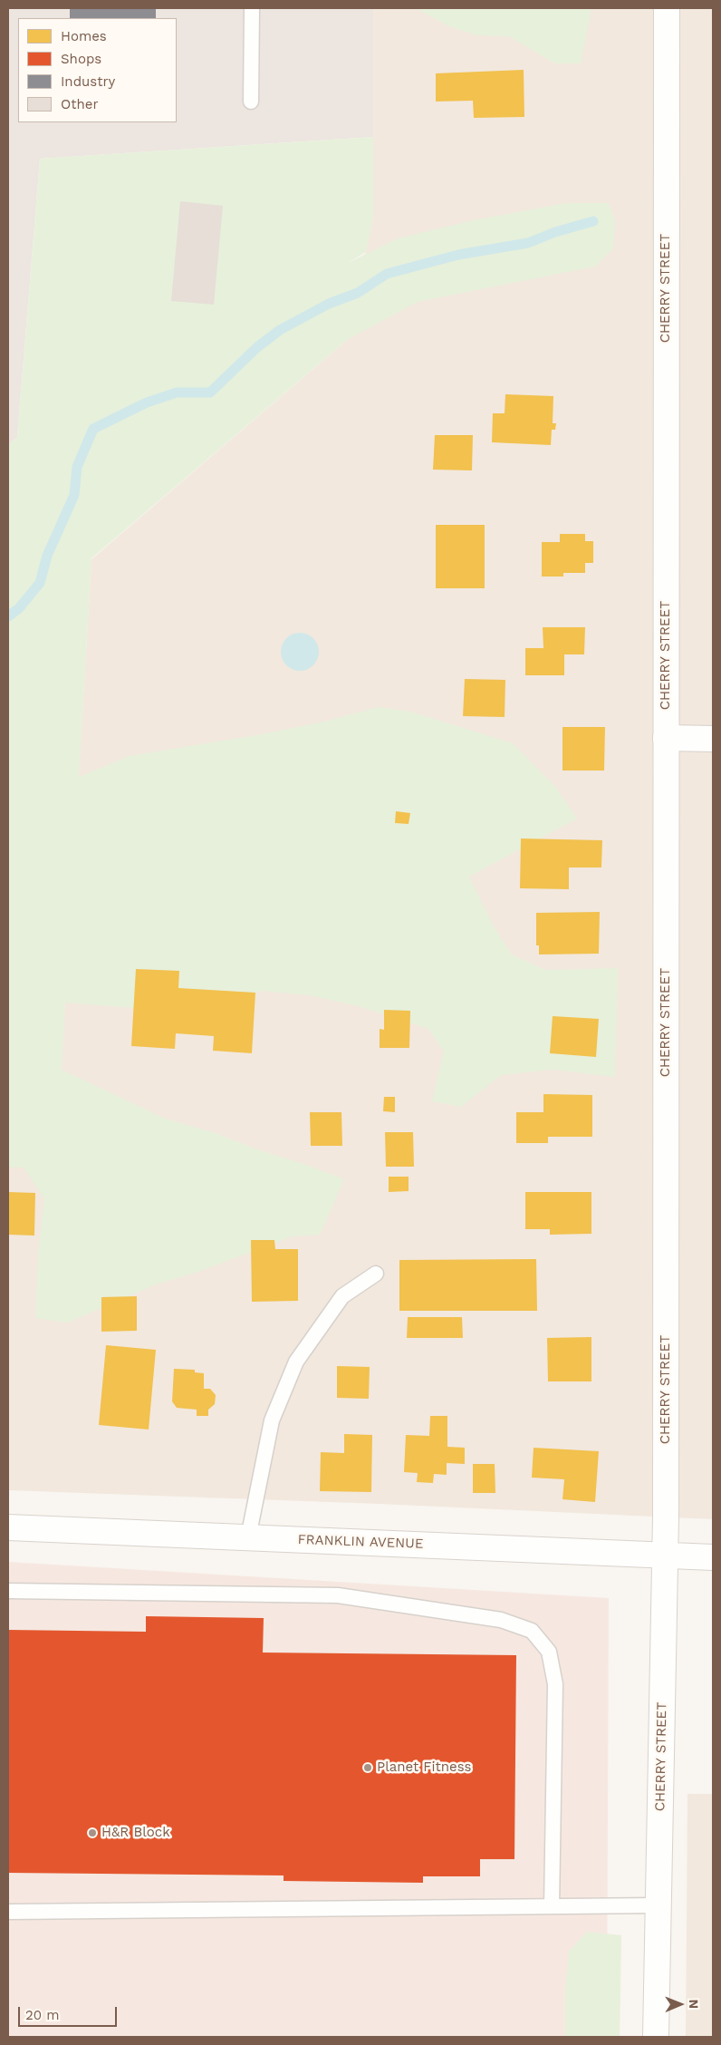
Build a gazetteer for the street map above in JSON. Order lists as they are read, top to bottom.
{
  "streets": {
    "street": ["CHERRY STREET", "FRANKLIN AVENUE"]
  },
  "crossings": [
    ["CHERRY STREET", "FRANKLIN AVENUE"]
  ],
  "places": ["Planet Fitness", "H&R Block"],
  "legend": [
    "Homes",
    "Shops",
    "Industry",
    "Other"
  ],
  "scale_bar": "20 m",
  "north": "right"
}
